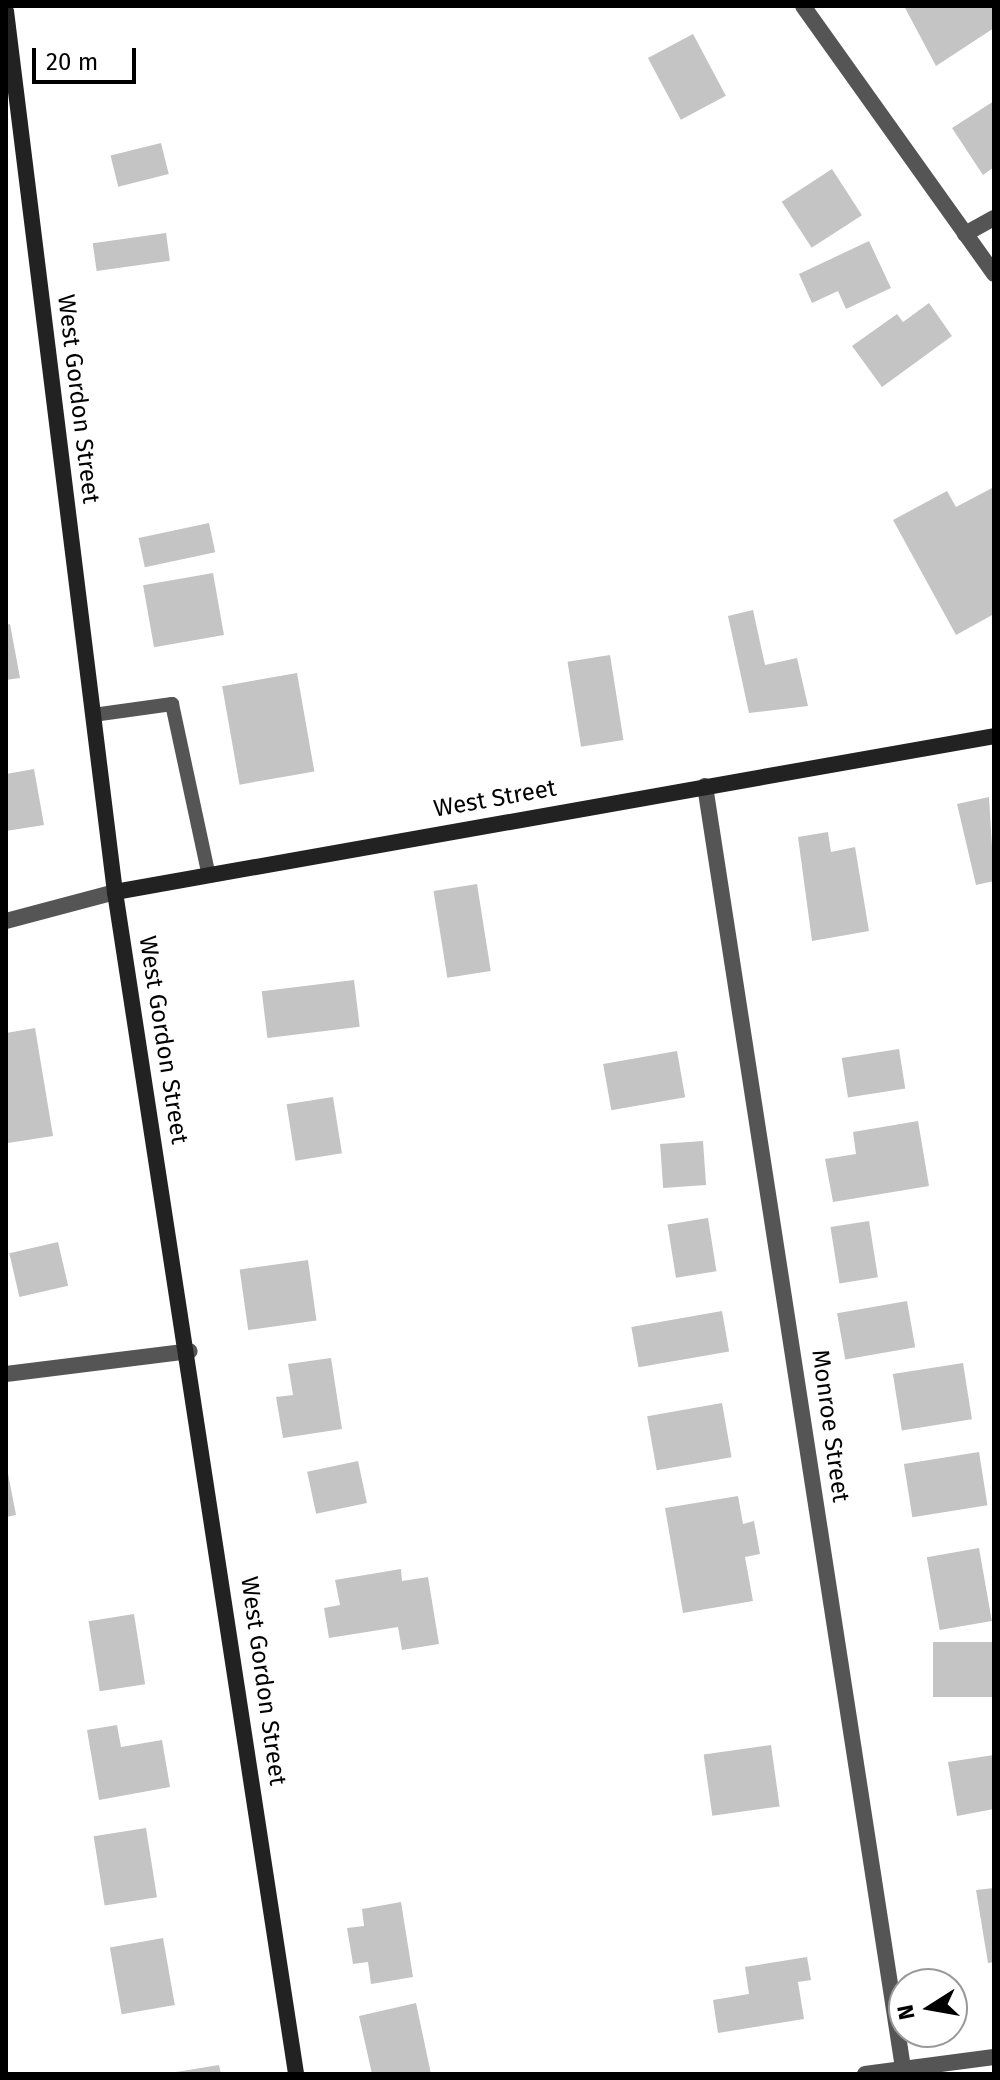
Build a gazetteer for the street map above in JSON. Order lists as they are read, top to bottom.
{
  "streets": {
    "street": ["West Gordon Street", "West Street", "Monroe Street"]
  },
  "crossings": [
    ["West Gordon Street", "West Street"],
    ["West Street", "Monroe Street"]
  ],
  "scale_bar": "20 m",
  "north": "left"
}
